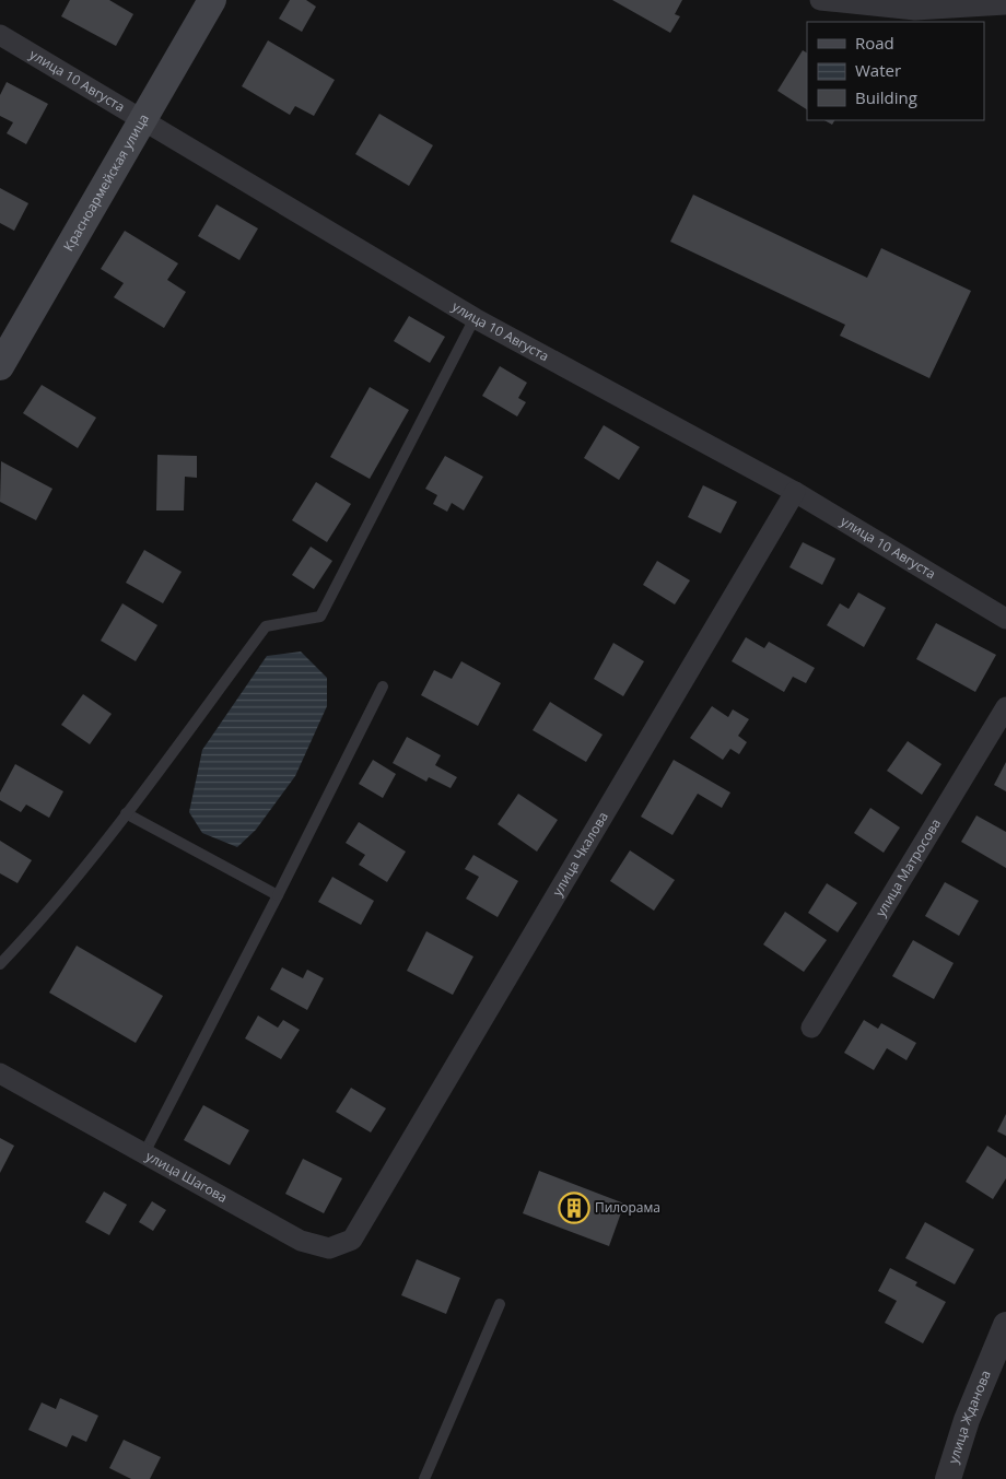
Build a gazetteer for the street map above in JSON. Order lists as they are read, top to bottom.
{
  "streets": {
    "main road": ["Красноармейская улица"],
    "street": [
      "улица 10 Августа",
      "улица Чкалова",
      "улица Матросова",
      "улица Шагова",
      "улица Жданова"
    ]
  },
  "crossings": [
    ["улица 10 Августа", "Красноармейская улица"],
    ["улица 10 Августа", "улица Чкалова"],
    ["улица Чкалова", "улица Шагова"]
  ],
  "places": {
    "building": ["Пилорама"]
  },
  "legend": ["Road", "Water", "Building"]
}
